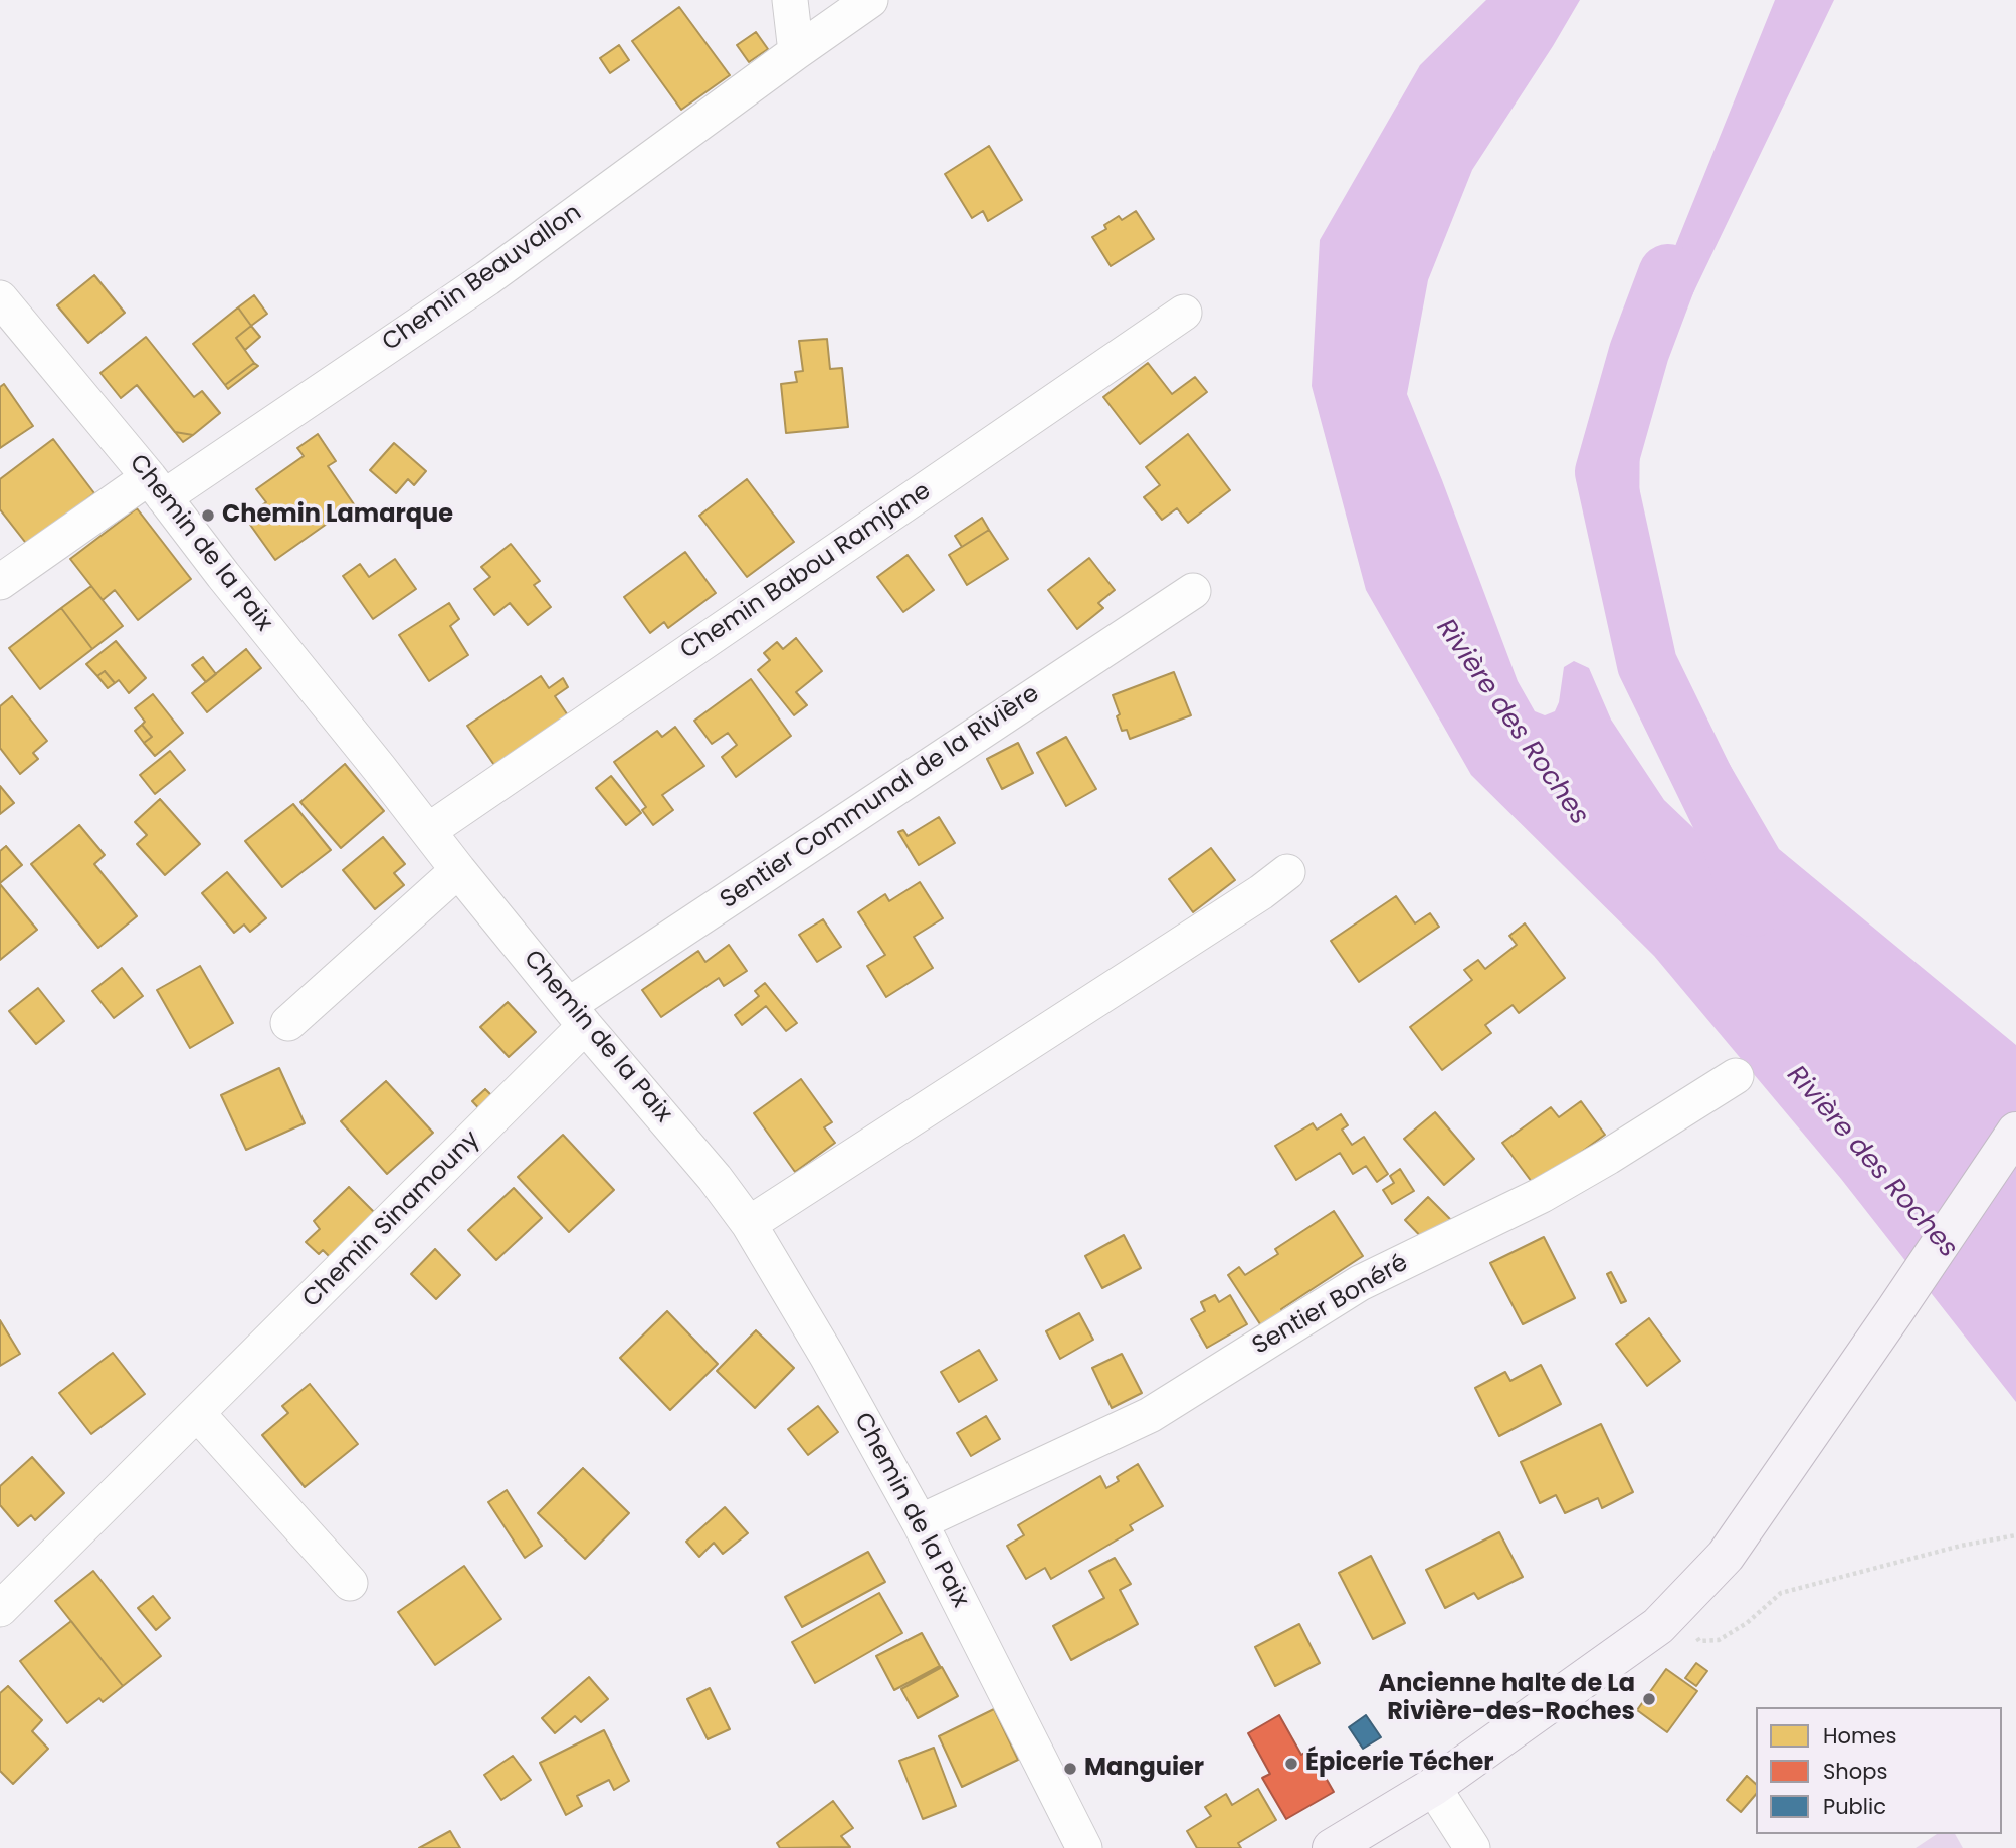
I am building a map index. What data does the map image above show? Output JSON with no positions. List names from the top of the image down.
{
  "streets": {
    "street": [
      "Chemin Beauvallon",
      "Chemin de la Paix",
      "Chemin Babou Ramjane",
      "Sentier Communal de la Rivière",
      "Chemin Sinamouny",
      "Sentier Bonéré"
    ]
  },
  "crossings": [
    ["Chemin Beauvallon", "Chemin de la Paix"],
    ["Chemin de la Paix", "Chemin Babou Ramjane"],
    ["Chemin de la Paix", "Sentier Communal de la Rivière"],
    ["Chemin de la Paix", "Chemin Sinamouny"],
    ["Chemin de la Paix", "Sentier Bonéré"],
    ["Sentier Communal de la Rivière", "Chemin Sinamouny"]
  ],
  "water": ["Rivière des Roches"],
  "places": [
    "Chemin Lamarque",
    "Ancienne halte de La Rivière-des-Roches",
    "Épicerie Técher",
    "Manguier"
  ],
  "legend": ["Homes", "Shops", "Public"]
}
